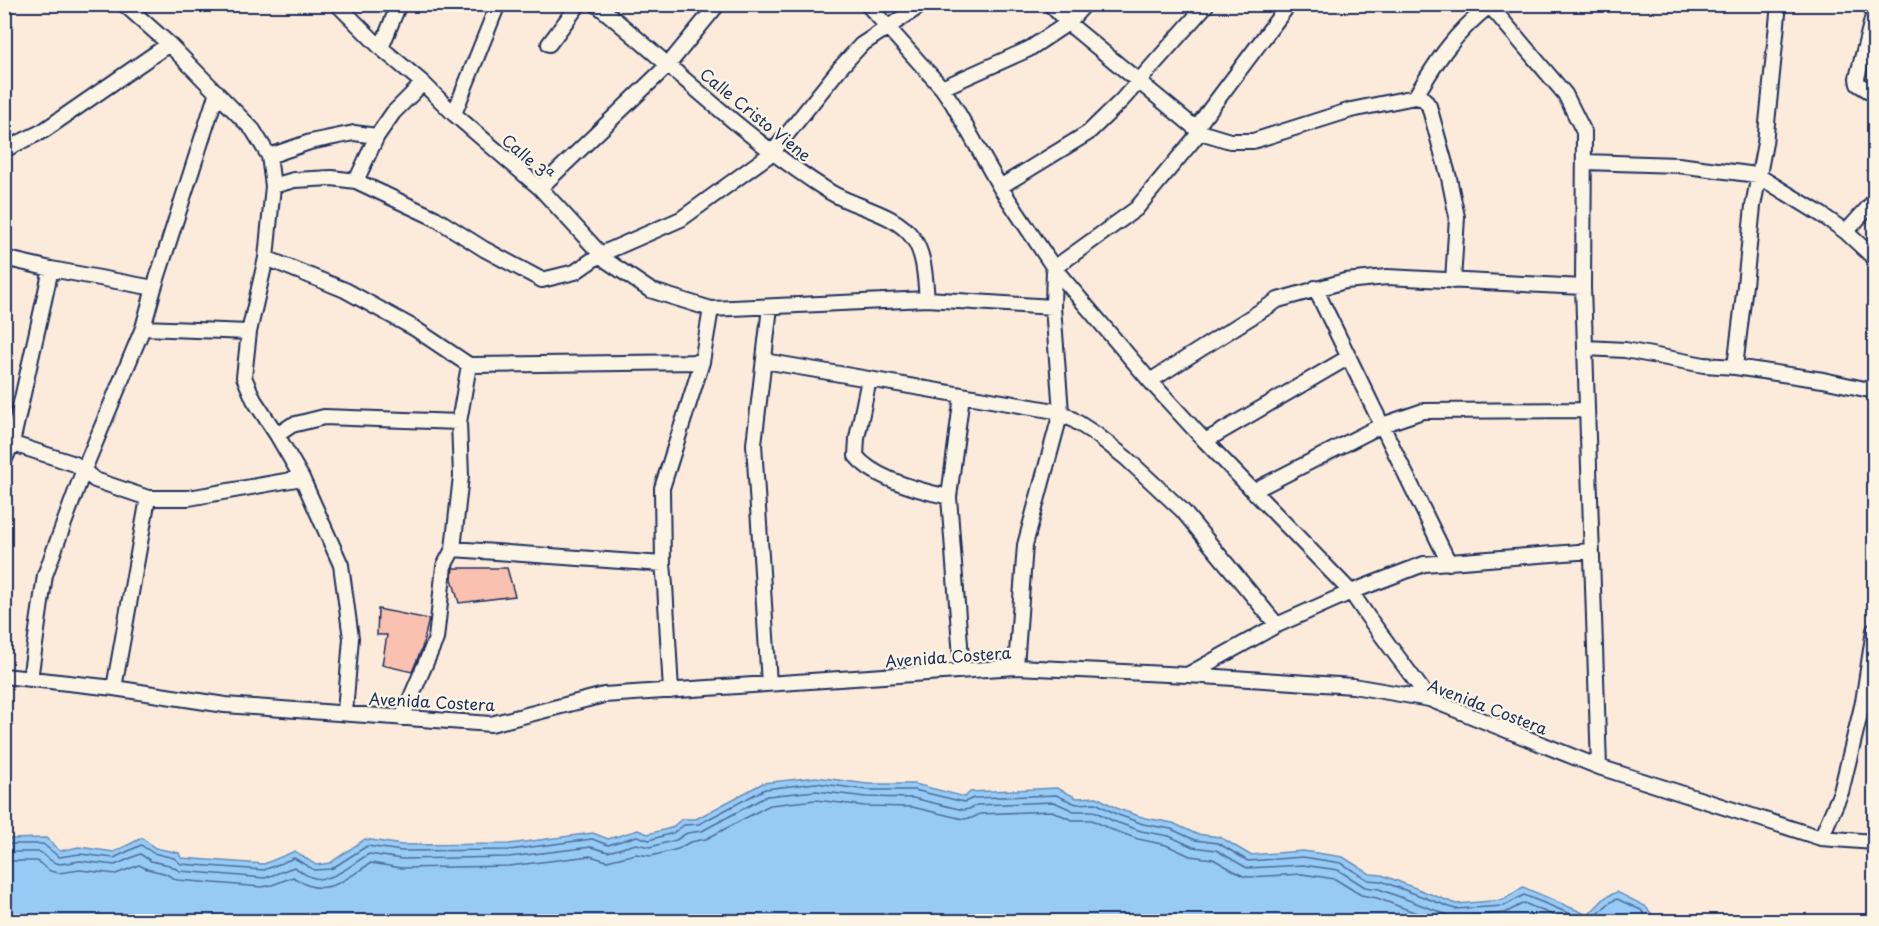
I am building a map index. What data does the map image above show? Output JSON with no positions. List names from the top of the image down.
{
  "streets": {
    "street": ["Calle Cristo Viene", "Calle 3ª", "Avenida Costera"]
  },
  "crossings": [
    ["Calle Cristo Viene", "Calle 3ª"]
  ]
}
